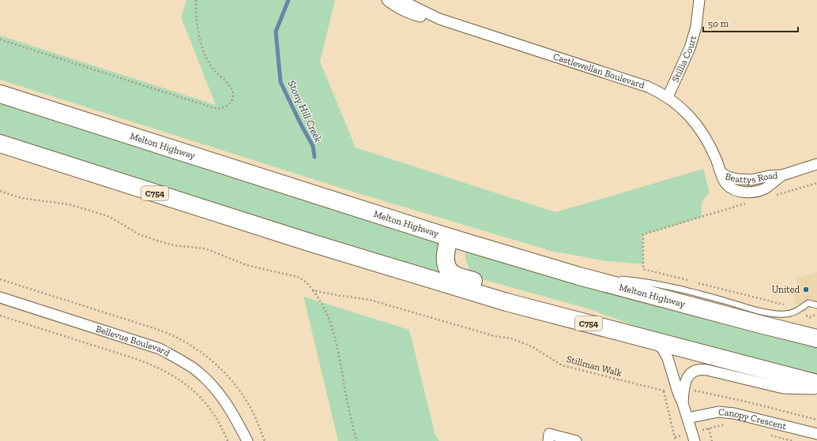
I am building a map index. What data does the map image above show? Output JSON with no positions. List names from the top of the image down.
{
  "streets": {
    "highway": ["Melton Highway", "C754"],
    "street": [
      "Stillia Court",
      "Castlewellan Boulevard",
      "Beattys Road",
      "Bellevue Boulevard",
      "Canopy Crescent"
    ],
    "path": ["Stillman Walk"]
  },
  "crossings": [
    ["Stillia Court", "Castlewellan Boulevard"],
    ["Castlewellan Boulevard", "Beattys Road"]
  ],
  "water": ["Stony Hill Creek"],
  "places": ["United"],
  "scale_bar": "50 m"
}
